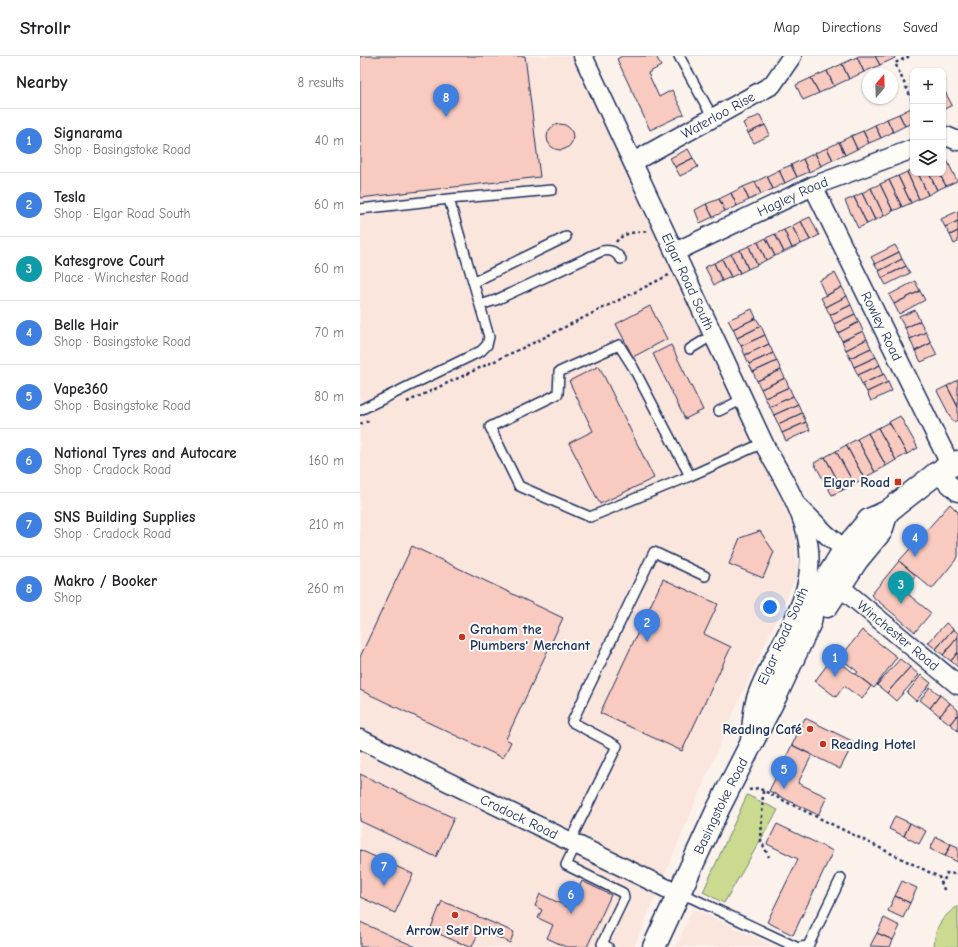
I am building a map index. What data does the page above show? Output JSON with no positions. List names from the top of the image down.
{
  "streets": {
    "main road": ["Basingstoke Road"],
    "street": [
      "Waterloo Rise",
      "Hagley Road",
      "Elgar Road South",
      "Rowley Road",
      "Winchester Road",
      "Cradock Road"
    ]
  },
  "crossings": [
    ["Waterloo Rise", "Elgar Road South"],
    ["Hagley Road", "Elgar Road South"],
    ["Hagley Road", "Rowley Road"],
    ["Elgar Road South", "Basingstoke Road"],
    ["Rowley Road", "Basingstoke Road"],
    ["Winchester Road", "Basingstoke Road"],
    ["Basingstoke Road", "Cradock Road"]
  ],
  "places": {
    "transit": ["Elgar Road"],
    "other": [
      "Graham the Plumbers' Merchant",
      "Reading Café",
      "Reading Hotel",
      "Arrow Self Drive"
    ]
  },
  "north": "top",
  "page": {
    "header": "Strollr",
    "nav": ["Map", "Directions", "Saved"],
    "heading": ["Nearby", "8 results"],
    "map_buttons": ["+", "−"],
    "pins": [
      "8",
      "4",
      "3",
      "2",
      "1",
      "5",
      "7",
      "6"
    ],
    "list": [
      {
        "mark": "1",
        "name": "Signarama",
        "note": "Shop · Basingstoke Road",
        "value": "40 m"
      },
      {
        "mark": "2",
        "name": "Tesla",
        "note": "Shop · Elgar Road South",
        "value": "60 m"
      },
      {
        "mark": "3",
        "name": "Katesgrove Court",
        "note": "Place · Winchester Road",
        "value": "60 m"
      },
      {
        "mark": "4",
        "name": "Belle Hair",
        "note": "Shop · Basingstoke Road",
        "value": "70 m"
      },
      {
        "mark": "5",
        "name": "Vape360",
        "note": "Shop · Basingstoke Road",
        "value": "80 m"
      },
      {
        "mark": "6",
        "name": "National Tyres and Autocare",
        "note": "Shop · Cradock Road",
        "value": "160 m"
      },
      {
        "mark": "7",
        "name": "SNS Building Supplies",
        "note": "Shop · Cradock Road",
        "value": "210 m"
      },
      {
        "mark": "8",
        "name": "Makro / Booker",
        "note": "Shop",
        "value": "260 m"
      }
    ]
  }
}
